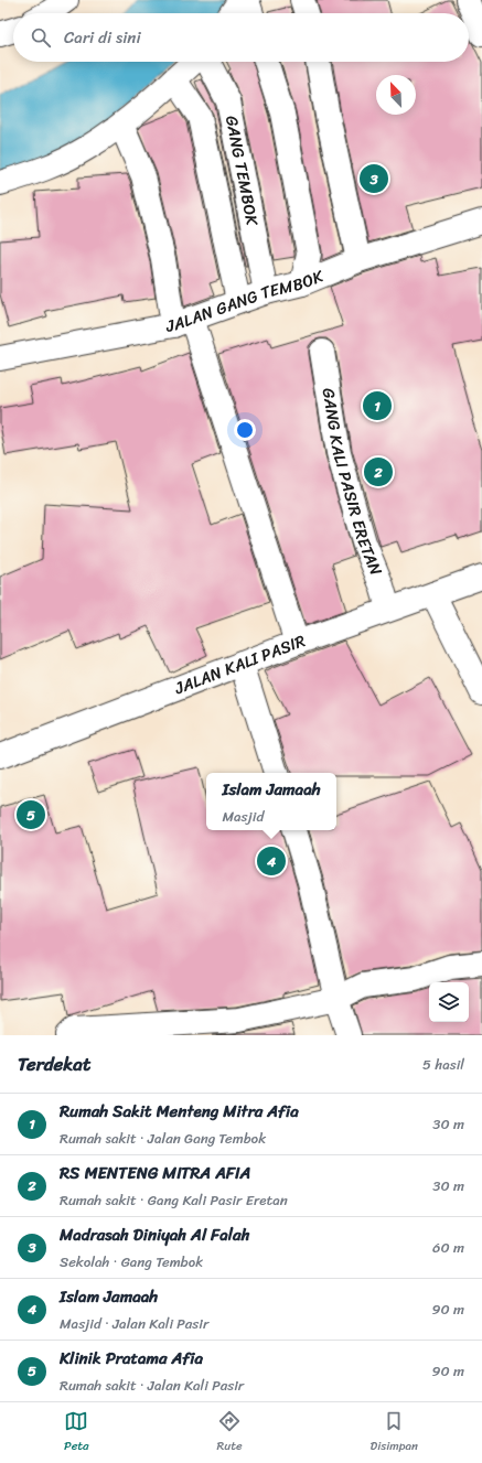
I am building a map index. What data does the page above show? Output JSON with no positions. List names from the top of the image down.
{
  "streets": {
    "street": [
      "GANG TEMBOK",
      "JALAN GANG TEMBOK",
      "GANG KALI PASIR ERETAN",
      "JALAN KALI PASIR"
    ]
  },
  "crossings": [
    ["GANG TEMBOK", "JALAN GANG TEMBOK"],
    ["GANG KALI PASIR ERETAN", "JALAN KALI PASIR"]
  ],
  "north": "top left",
  "page": {
    "search": "Cari di sini",
    "pins": [
      "3",
      "1",
      "2",
      "5",
      "4"
    ],
    "popup": ["Islam Jamaah", "Masjid"],
    "heading": ["Terdekat", "5 hasil"],
    "list": [
      {
        "mark": "1",
        "name": "Rumah Sakit Menteng Mitra Afia",
        "note": "Rumah sakit · Jalan Gang Tembok",
        "value": "30 m"
      },
      {
        "mark": "2",
        "name": "RS MENTENG MITRA AFIA",
        "note": "Rumah sakit · Gang Kali Pasir Eretan",
        "value": "30 m"
      },
      {
        "mark": "3",
        "name": "Madrasah Diniyah Al Falah",
        "note": "Sekolah · Gang Tembok",
        "value": "60 m"
      },
      {
        "mark": "4",
        "name": "Islam Jamaah",
        "note": "Masjid · Jalan Kali Pasir",
        "value": "90 m"
      },
      {
        "mark": "5",
        "name": "Klinik Pratama Afia",
        "note": "Rumah sakit · Jalan Kali Pasir",
        "value": "90 m"
      }
    ],
    "nav": ["Peta", "Rute", "Disimpan"]
  }
}
